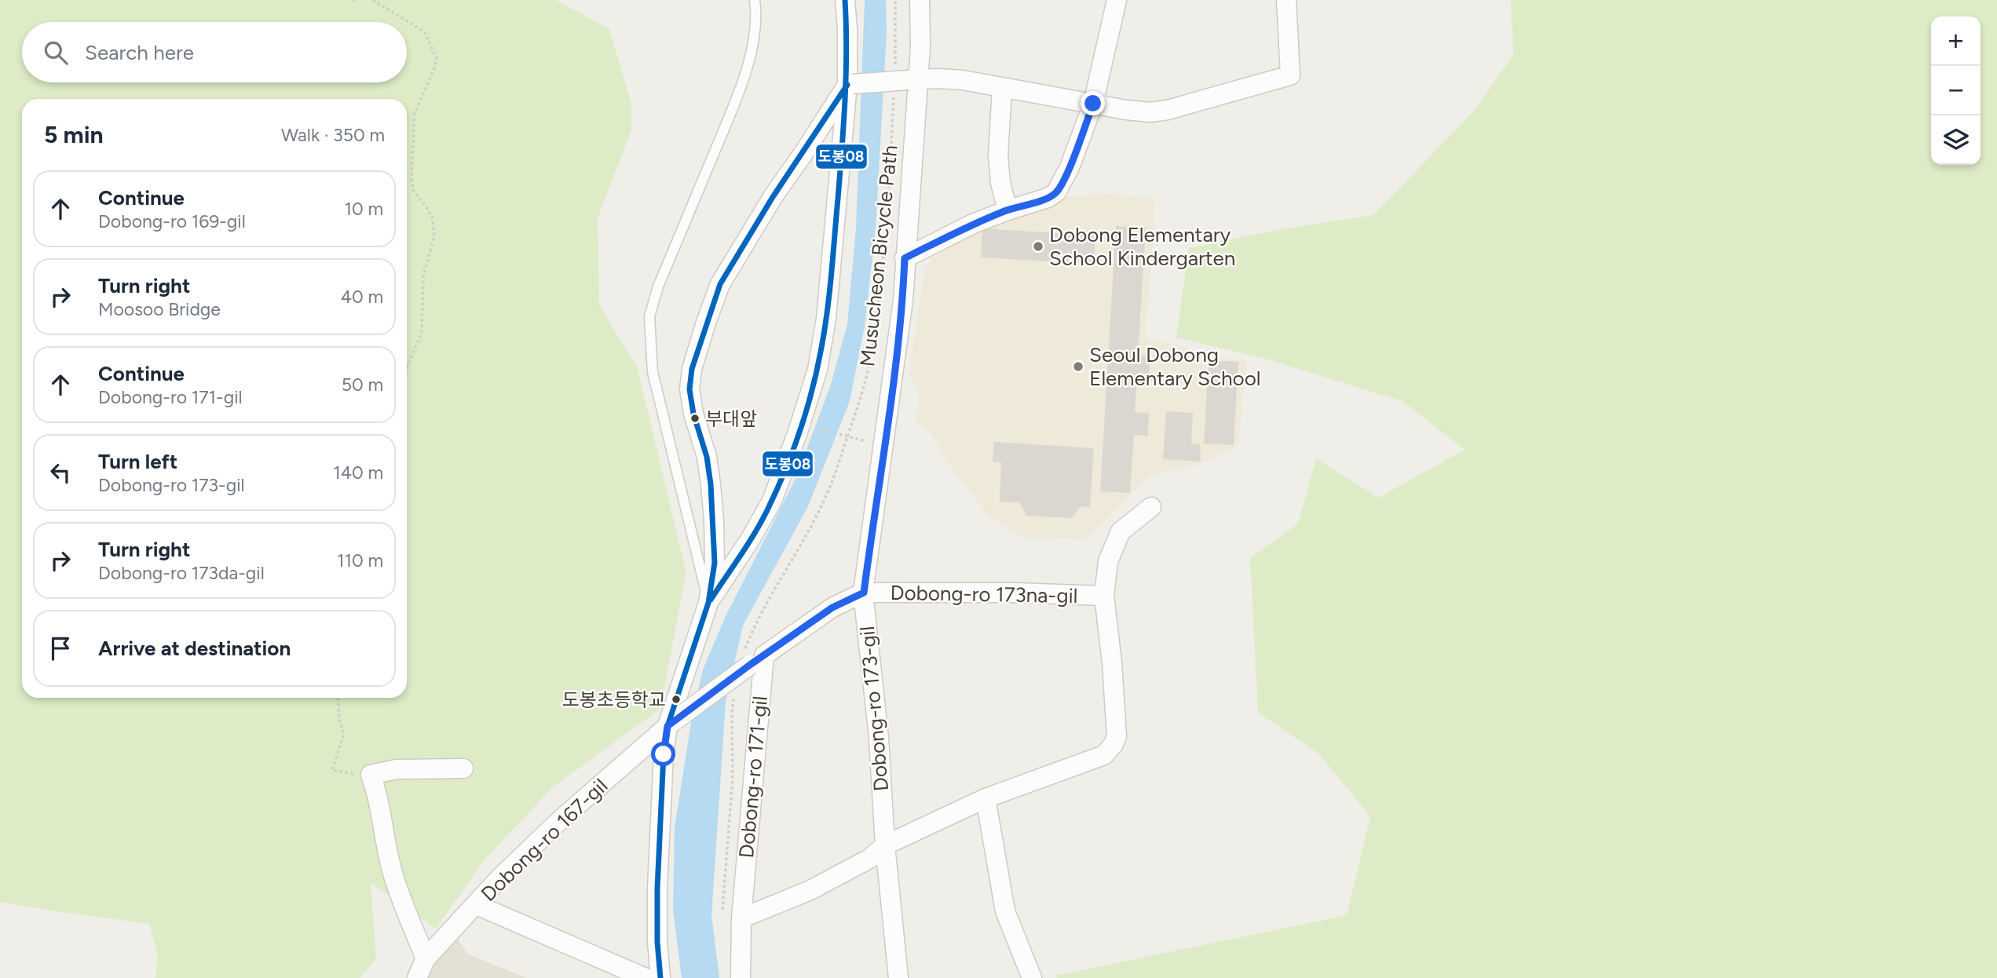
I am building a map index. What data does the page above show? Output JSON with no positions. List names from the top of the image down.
{
  "streets": {
    "street": [
      "Dobong-ro 173na-gil",
      "Dobong-ro 173-gil",
      "Dobong-ro 171-gil",
      "Dobong-ro 167-gil"
    ],
    "path": ["Musucheon Bicycle Path"]
  },
  "crossings": [
    ["Musucheon Bicycle Path", "Dobong-ro 173-gil"],
    ["Musucheon Bicycle Path", "Dobong-ro 171-gil"],
    ["Musucheon Bicycle Path", "Dobong-ro 167-gil"],
    ["Dobong-ro 173na-gil", "Dobong-ro 173-gil"],
    ["Dobong-ro 171-gil", "Dobong-ro 167-gil"]
  ],
  "places": [
    "Dobong Elementary School Kindergarten",
    "Seoul Dobong Elementary School",
    "부대앞",
    "도봉초등학교"
  ],
  "lines": ["transit line 도봉08"],
  "page": {
    "map_buttons": ["+", "−"],
    "search": "Search here",
    "heading": ["5 min", "Walk · 350 m"],
    "list": [
      ["Continue", "Dobong-ro 169-gil", "10 m"],
      ["Turn right", "Moosoo Bridge", "40 m"],
      ["Continue", "Dobong-ro 171-gil", "50 m"],
      ["Turn left", "Dobong-ro 173-gil", "140 m"],
      ["Turn right", "Dobong-ro 173da-gil", "110 m"],
      "Arrive at destination"
    ]
  }
}
